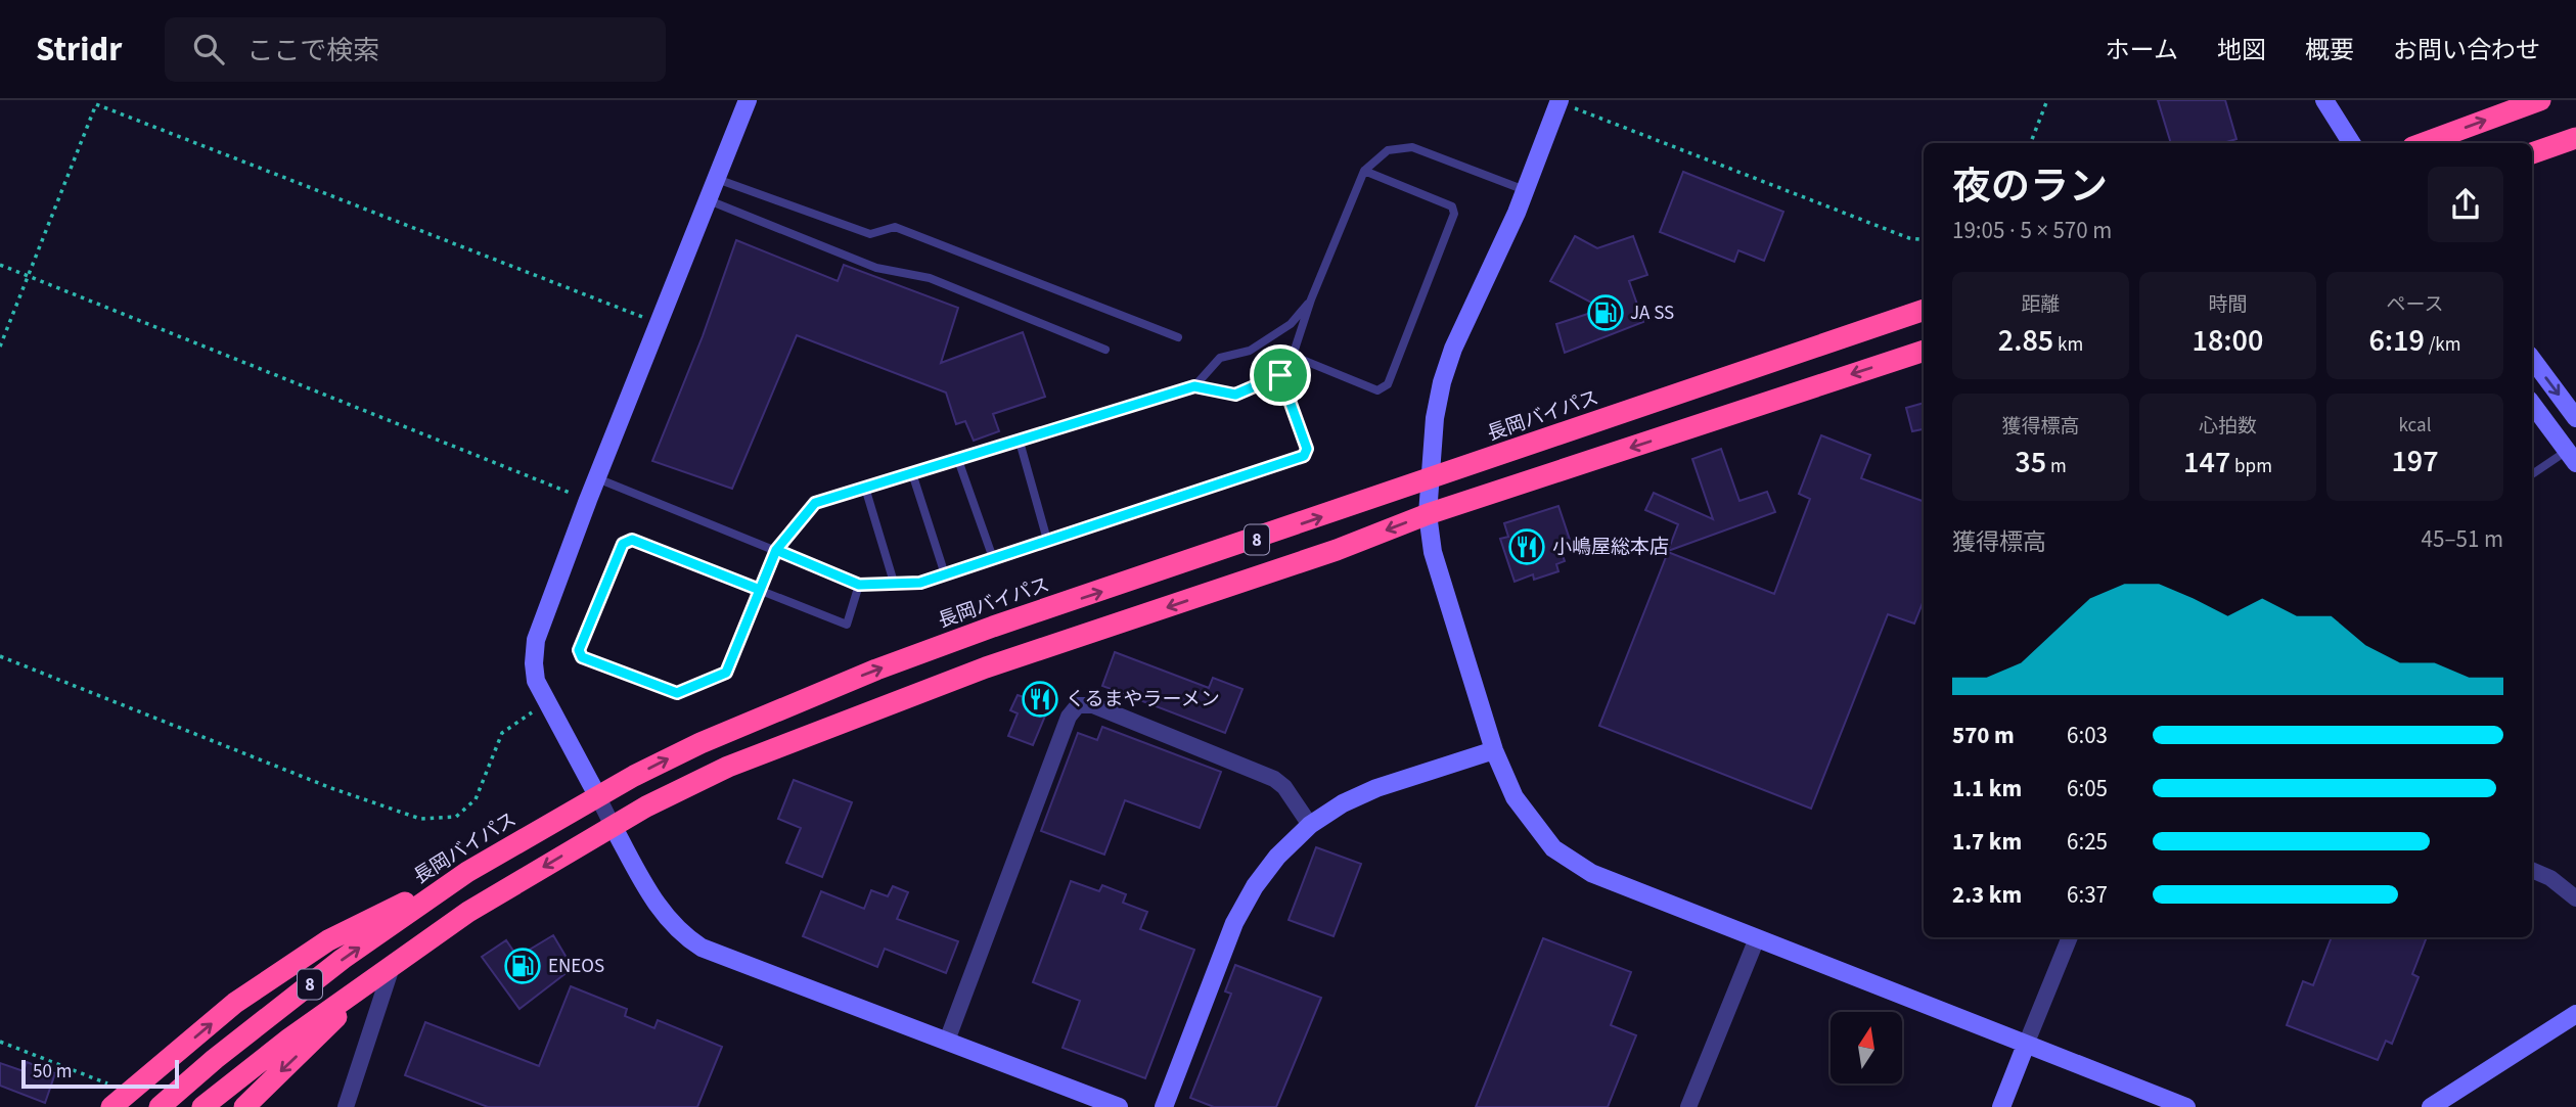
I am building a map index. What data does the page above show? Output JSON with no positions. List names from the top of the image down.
{
  "streets": {
    "highway": ["長岡バイパス", "8"]
  },
  "places": {
    "fuel station": ["JA SS", "ENEOS"],
    "restaurant": ["小嶋屋総本店", "くるまやラーメン"]
  },
  "scale_bar": "50 m",
  "north": "top",
  "page": {
    "header": "Stridr",
    "search": "ここで検索",
    "nav": [
      "ホーム",
      "地図",
      "概要",
      "お問い合わせ"
    ],
    "heading": ["夜のラン", "19:05 · 5 × 570 m"],
    "stats": [
      ["距離", "2.85 km"],
      ["時間", "18:00"],
      ["ペース", "6:19 /km"],
      ["獲得標高", "35 m"],
      ["心拍数", "147 bpm"],
      ["kcal", "197"]
    ],
    "chart": ["獲得標高", "45–51 m"],
    "list": [
      {
        "name": "570 m",
        "note": "6:03"
      },
      {
        "name": "1.1 km",
        "note": "6:05"
      },
      {
        "name": "1.7 km",
        "note": "6:25"
      },
      {
        "name": "2.3 km",
        "note": "6:37"
      }
    ],
    "scale": "50 m"
  }
}
